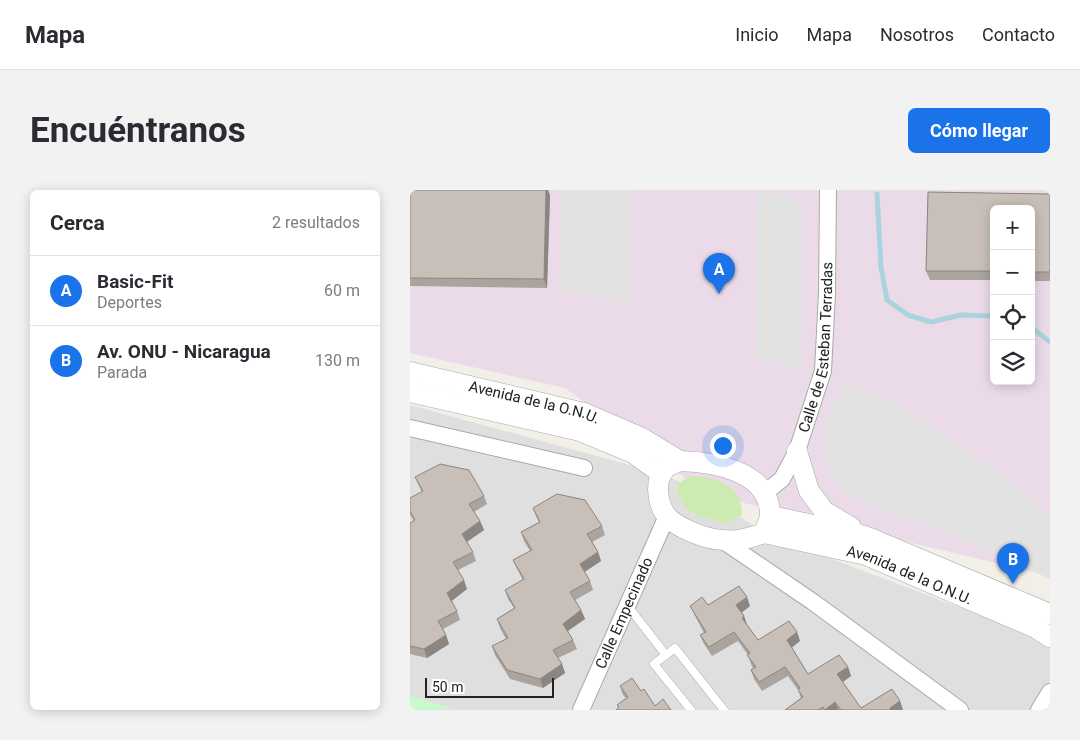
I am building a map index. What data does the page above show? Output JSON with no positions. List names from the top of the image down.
{
  "streets": {
    "street": ["Calle de Esteban Terradas", "Avenida de la O.N.U.", "Calle Empecinado"]
  },
  "crossings": [
    ["Calle de Esteban Terradas", "Avenida de la O.N.U."],
    ["Calle de Esteban Terradas", "Calle Empecinado"],
    ["Avenida de la O.N.U.", "Calle Empecinado"]
  ],
  "scale_bar": "50 m",
  "page": {
    "header": "Mapa",
    "nav": [
      "Inicio",
      "Mapa",
      "Nosotros",
      "Contacto"
    ],
    "buttons": "Cómo llegar",
    "title": "Encuéntranos",
    "heading": ["Cerca", "2 resultados"],
    "map_buttons": ["+", "−"],
    "pins": ["A", "B"],
    "list": [
      {
        "mark": "A",
        "name": "Basic-Fit",
        "note": "Deportes",
        "value": "60 m"
      },
      {
        "mark": "B",
        "name": "Av. ONU - Nicaragua",
        "note": "Parada",
        "value": "130 m"
      }
    ],
    "scale": "50 m"
  }
}
